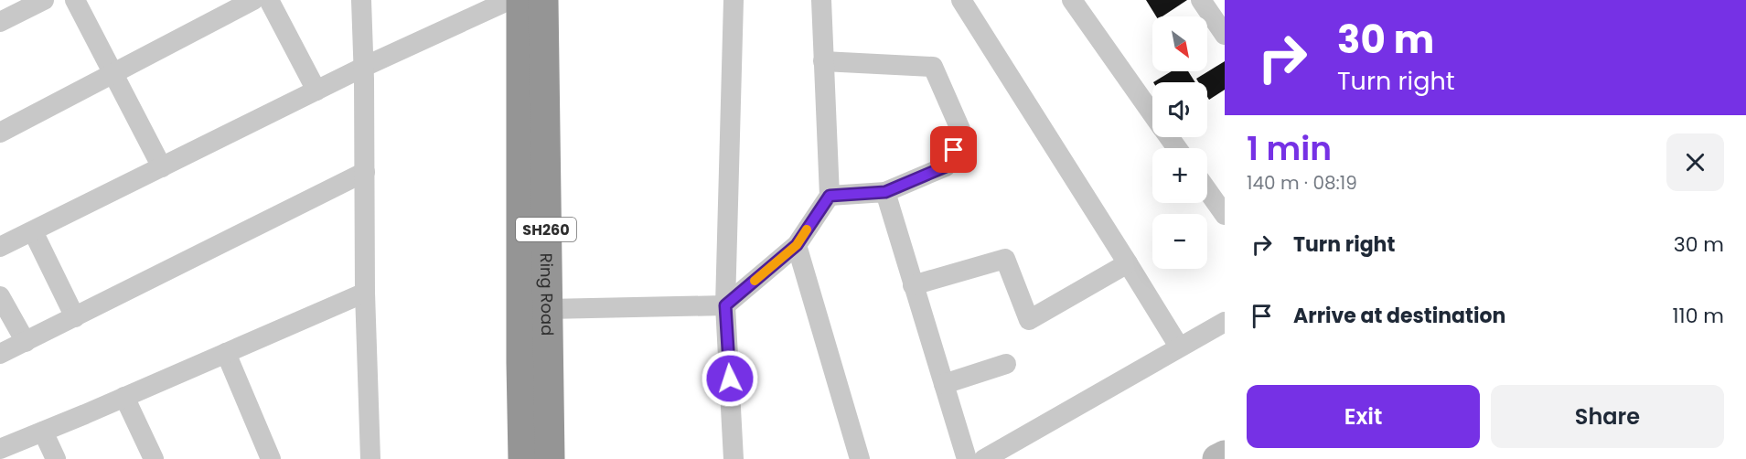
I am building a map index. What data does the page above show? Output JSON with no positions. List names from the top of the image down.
{
  "streets": {
    "highway": ["SH260", "Ring Road"]
  },
  "north": "bottom right",
  "page": {
    "turn": ["30 m", "Turn right"],
    "map_buttons": ["+", "−"],
    "heading": ["1 min", "140 m · 08:19"],
    "list": [
      {
        "name": "Turn right",
        "value": "30 m"
      },
      {
        "name": "Arrive at destination",
        "value": "110 m"
      }
    ],
    "buttons": ["Exit", "Share"]
  }
}
